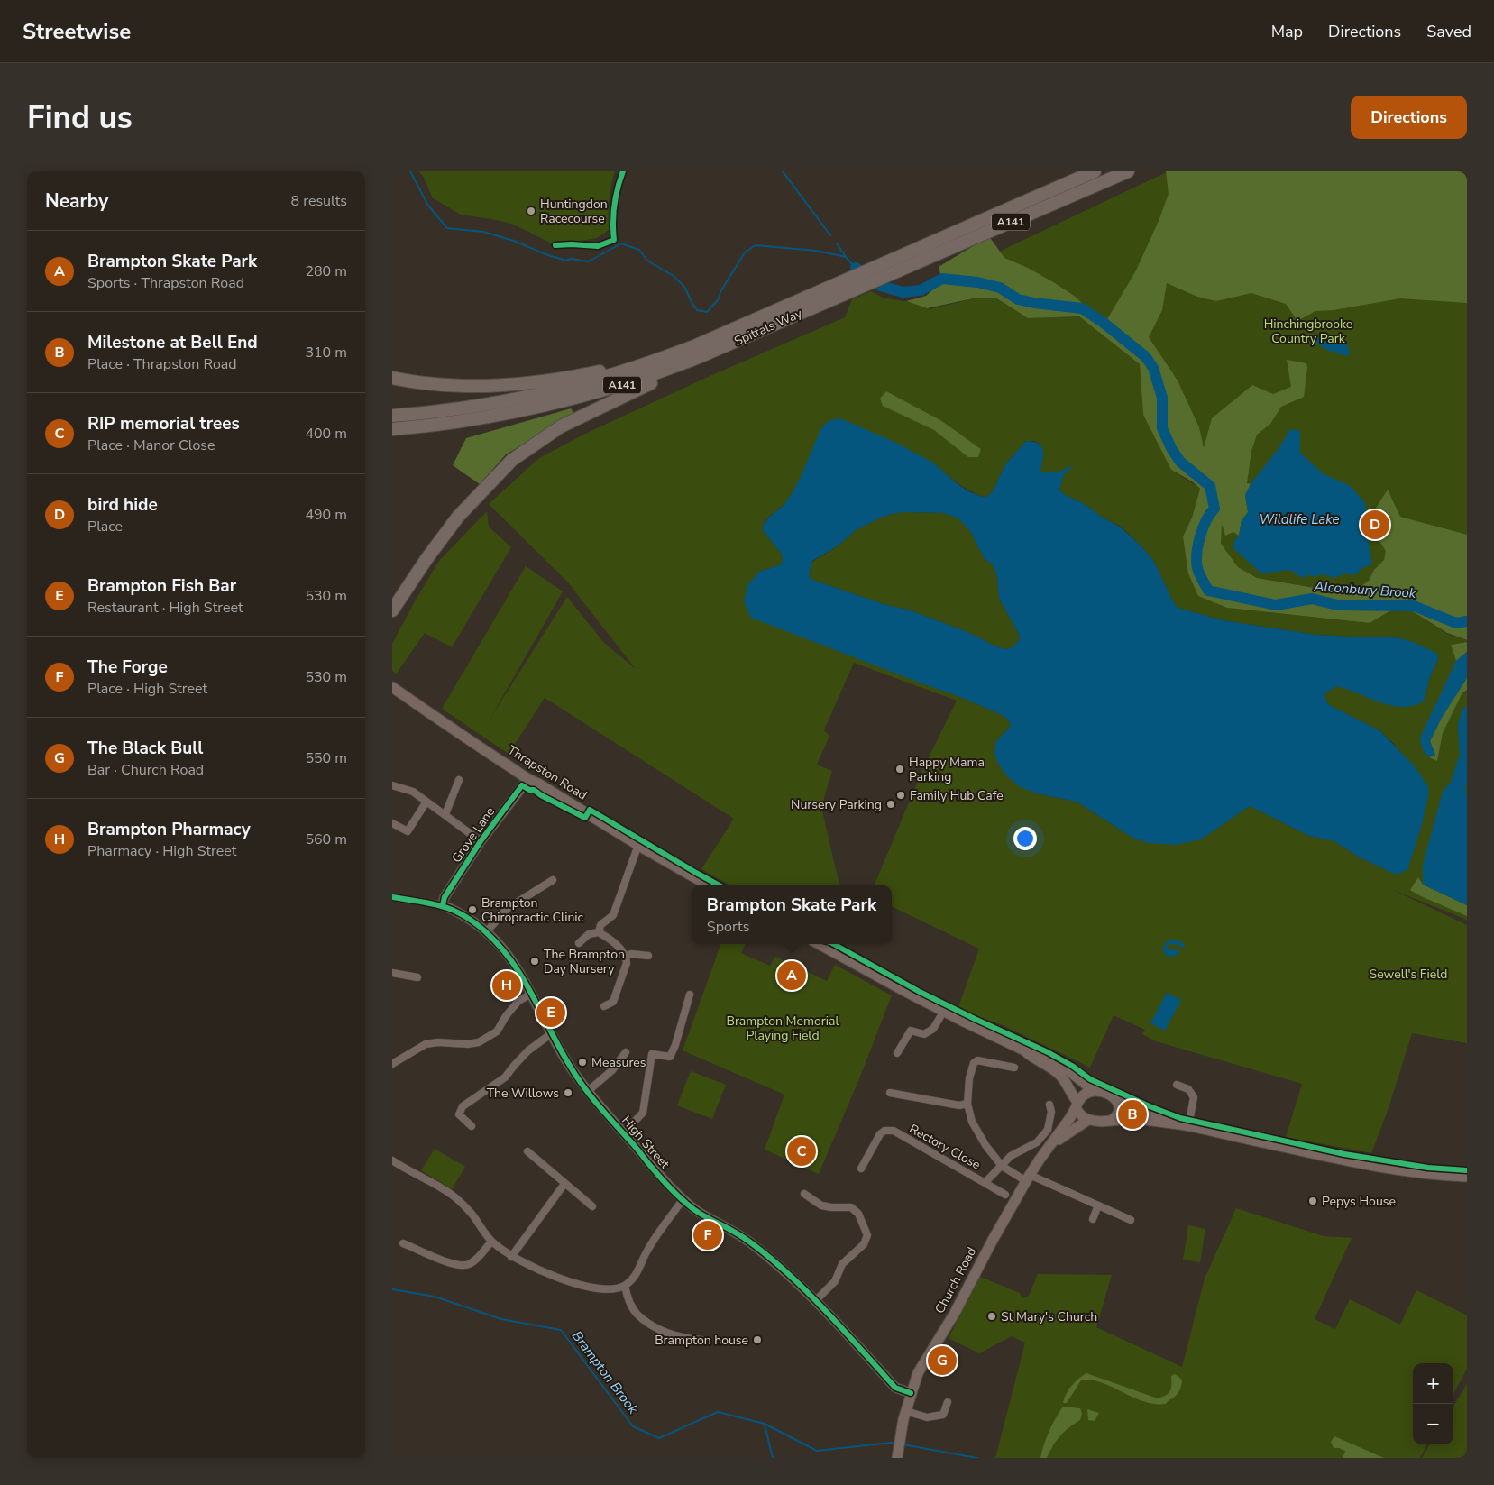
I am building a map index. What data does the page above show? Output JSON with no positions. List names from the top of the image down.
{
  "streets": {
    "highway": ["A141", "Spittals Way"],
    "main road": ["Thrapston Road", "Church Road"],
    "street": ["Grove Lane", "High Street", "Rectory Close"]
  },
  "crossings": [
    ["Thrapston Road", "Grove Lane"],
    ["Grove Lane", "High Street"],
    ["High Street", "Church Road"]
  ],
  "water": ["Wildlife Lake", "Alconbury Brook", "Brampton Brook"],
  "parks": ["Hinchingbrooke Country Park", "Sewell's Field", "Brampton Memorial Playing Field"],
  "places": [
    "Huntingdon Racecourse",
    "Happy Mama Parking",
    "Family Hub Cafe",
    "Nursery Parking",
    "Brampton Chiropractic Clinic",
    "The Brampton Day Nursery",
    "Measures",
    "The Willows",
    "Pepys House",
    "St Mary's Church",
    "Brampton house"
  ],
  "page": {
    "header": "Streetwise",
    "nav": ["Map", "Directions", "Saved"],
    "buttons": "Directions",
    "title": "Find us",
    "heading": ["Nearby", "8 results"],
    "list": [
      {
        "mark": "A",
        "name": "Brampton Skate Park",
        "note": "Sports · Thrapston Road",
        "value": "280 m"
      },
      {
        "mark": "B",
        "name": "Milestone at Bell End",
        "note": "Place · Thrapston Road",
        "value": "310 m"
      },
      {
        "mark": "C",
        "name": "RIP memorial trees",
        "note": "Place · Manor Close",
        "value": "400 m"
      },
      {
        "mark": "D",
        "name": "bird hide",
        "note": "Place",
        "value": "490 m"
      },
      {
        "mark": "E",
        "name": "Brampton Fish Bar",
        "note": "Restaurant · High Street",
        "value": "530 m"
      },
      {
        "mark": "F",
        "name": "The Forge",
        "note": "Place · High Street",
        "value": "530 m"
      },
      {
        "mark": "G",
        "name": "The Black Bull",
        "note": "Bar · Church Road",
        "value": "550 m"
      },
      {
        "mark": "H",
        "name": "Brampton Pharmacy",
        "note": "Pharmacy · High Street",
        "value": "560 m"
      }
    ],
    "pins": [
      "D",
      "A",
      "H",
      "E",
      "B",
      "C",
      "F",
      "G"
    ],
    "popup": ["Brampton Skate Park", "Sports"],
    "map_buttons": ["+", "−"]
  }
}
